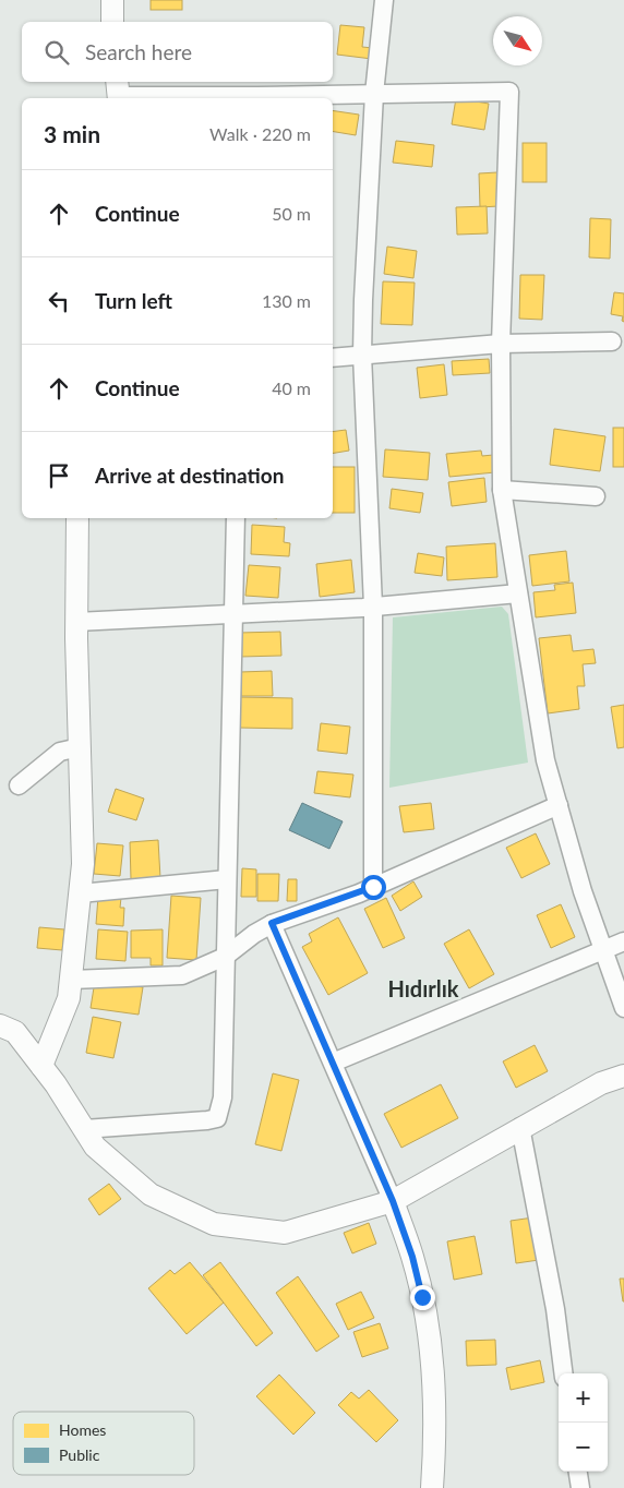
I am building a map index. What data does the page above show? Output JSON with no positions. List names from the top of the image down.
{
  "districts": ["Hıdırlık"],
  "legend": ["Homes", "Public"],
  "north": "bottom right",
  "page": {
    "search": "Search here",
    "heading": ["3 min", "Walk · 220 m"],
    "list": [
      ["Continue", "50 m"],
      ["Turn left", "130 m"],
      ["Continue", "40 m"],
      "Arrive at destination"
    ],
    "map_buttons": ["+", "−"]
  }
}
